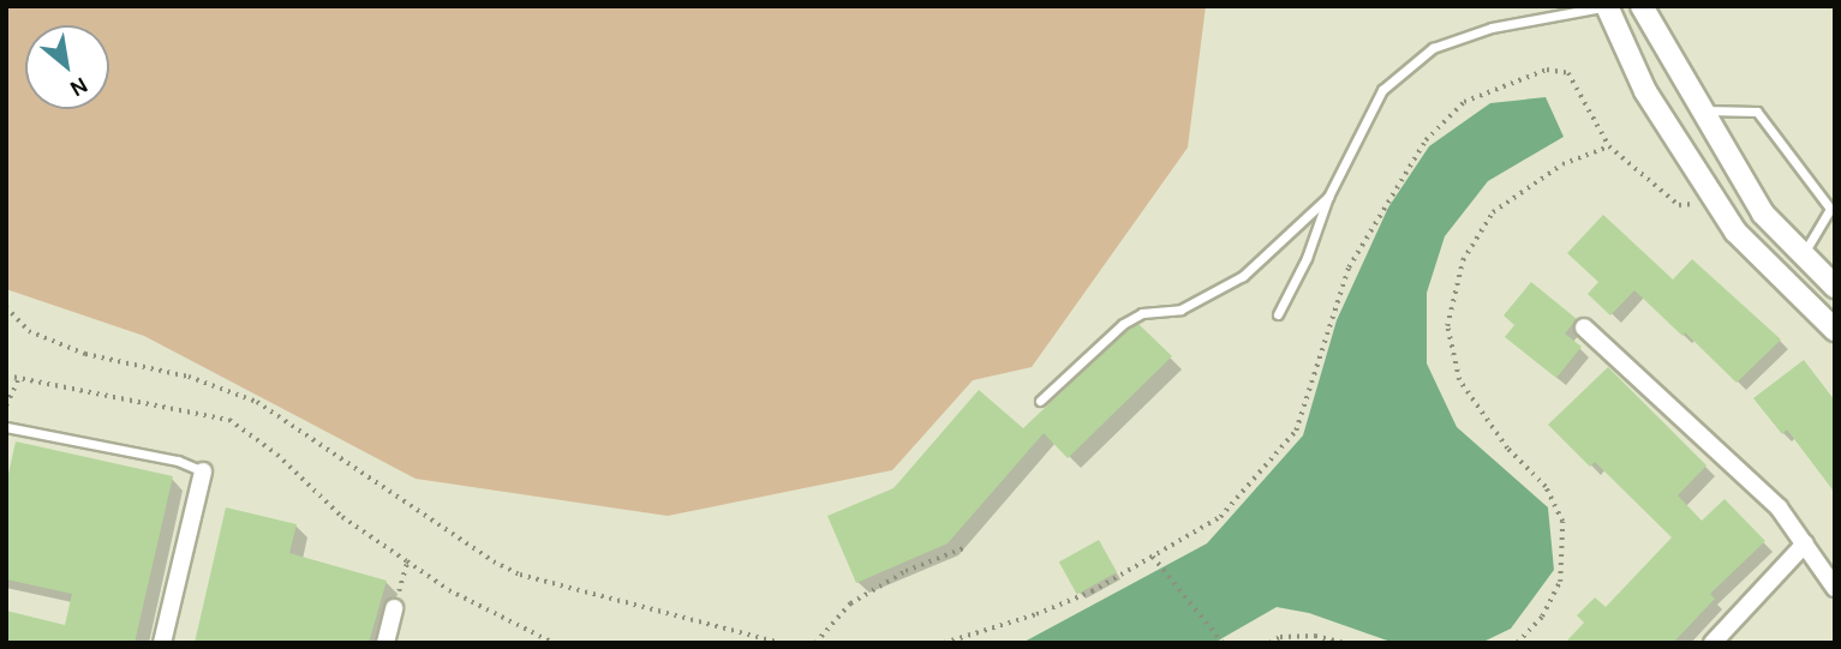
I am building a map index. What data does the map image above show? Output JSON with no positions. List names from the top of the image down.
{
  "north": "bottom right"
}
